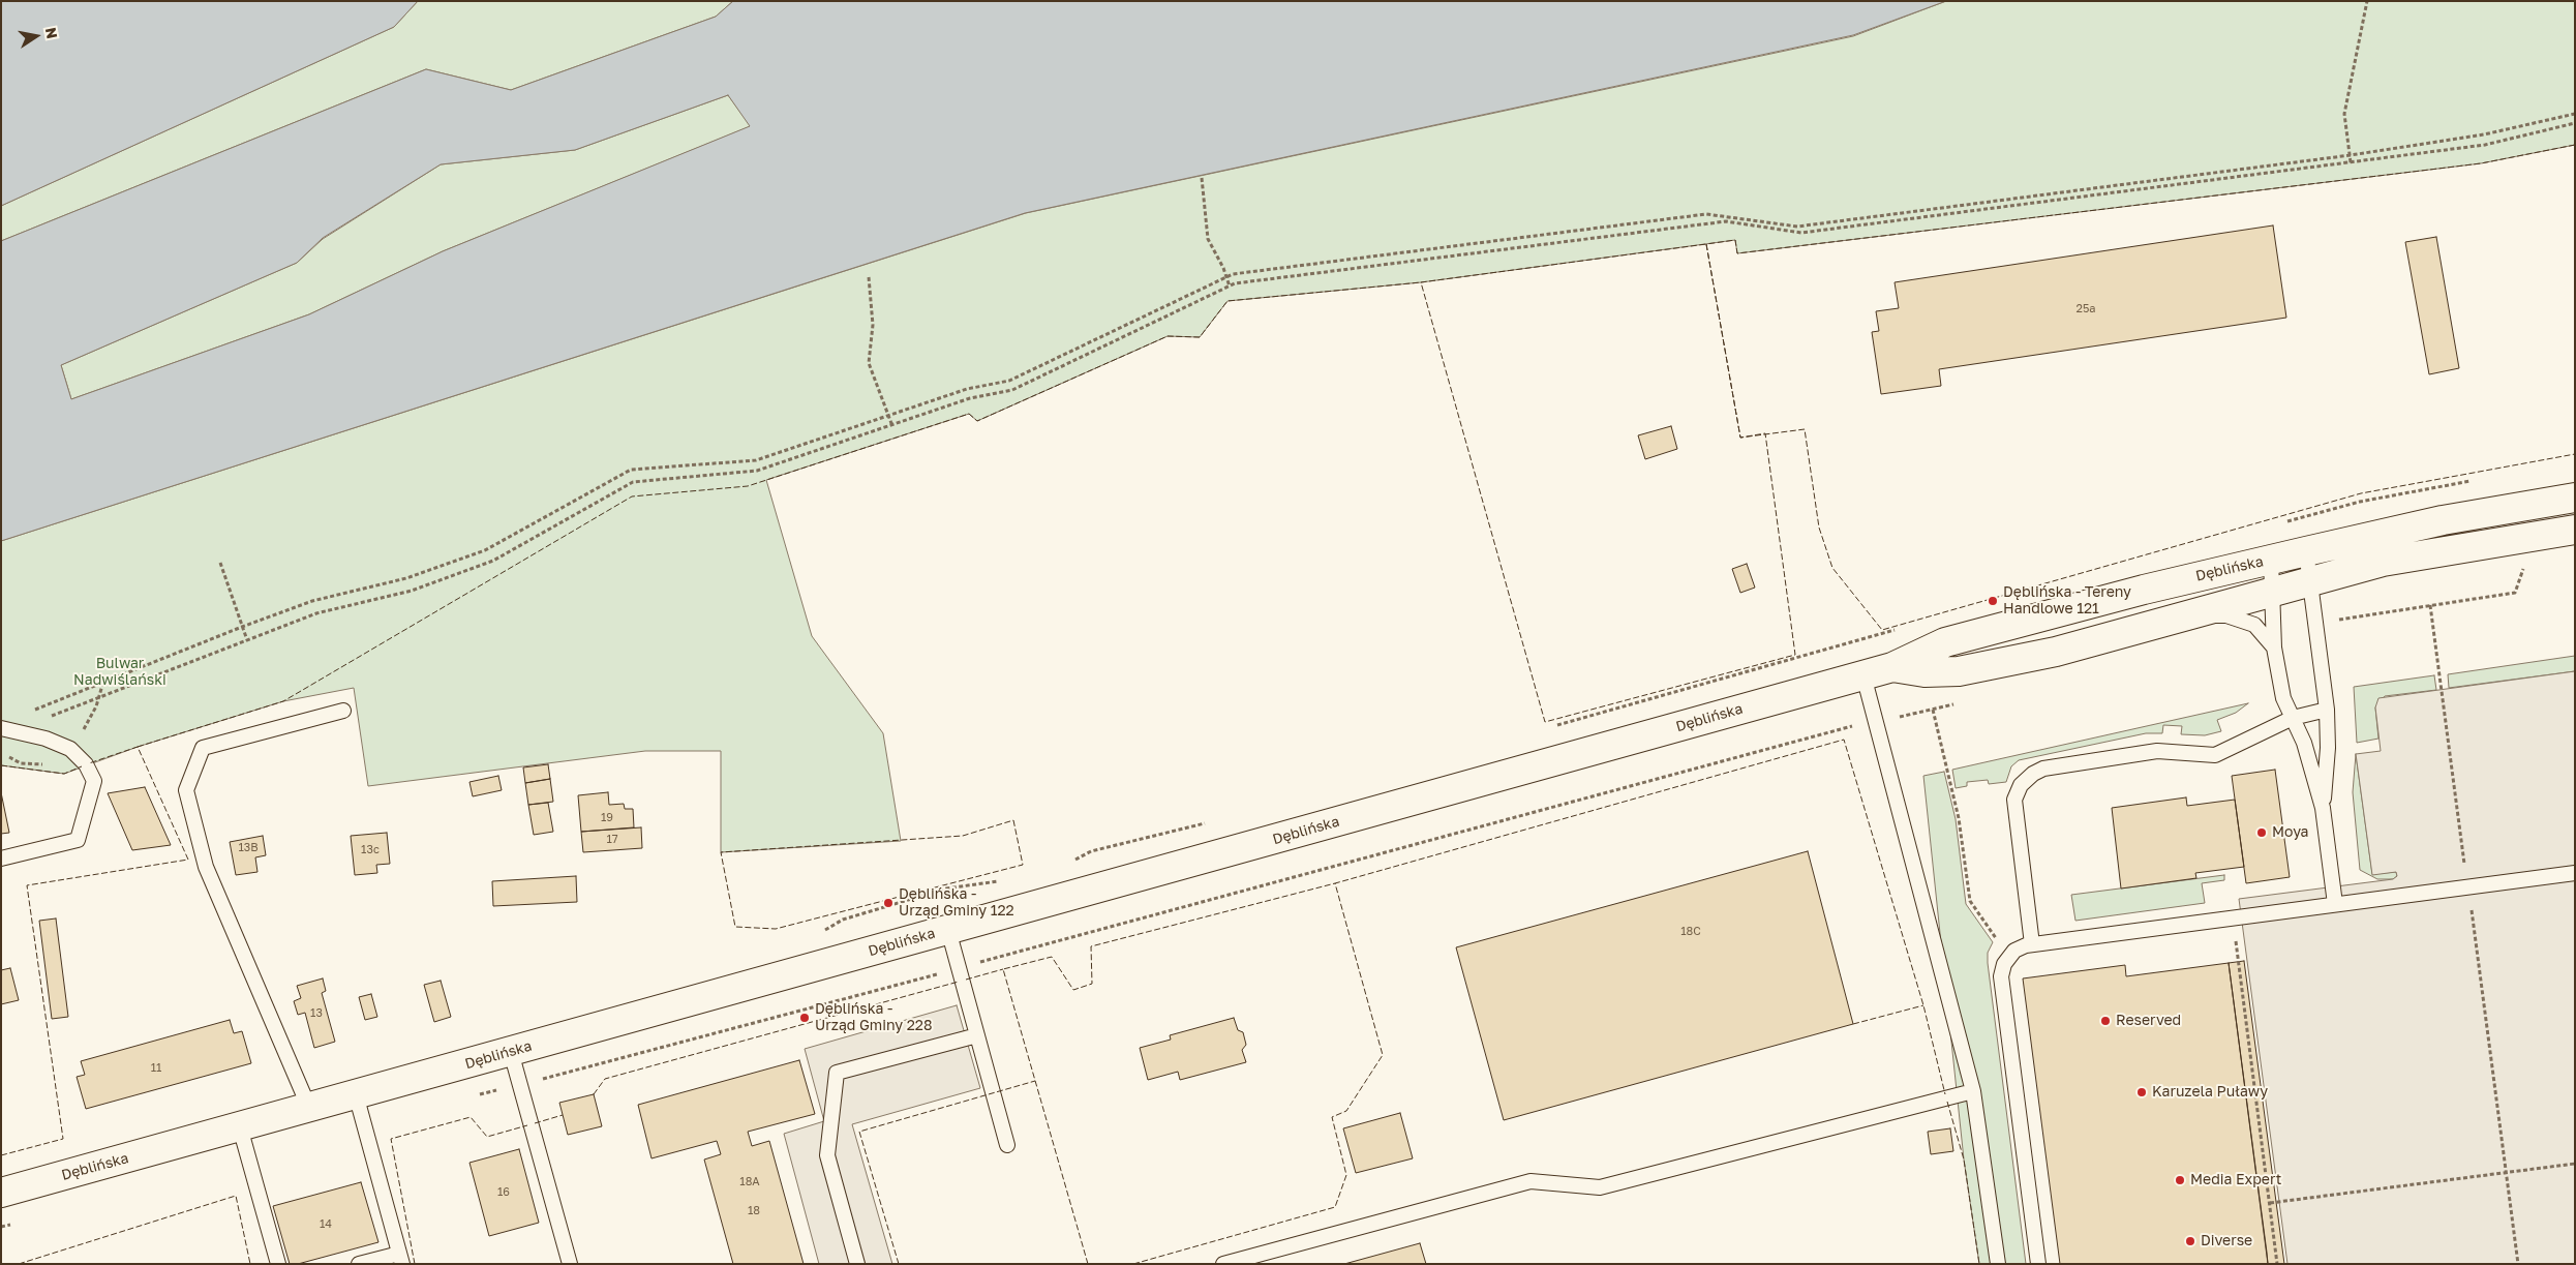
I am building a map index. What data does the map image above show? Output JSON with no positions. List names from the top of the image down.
{
  "streets": {
    "main road": ["Dęblińska"]
  },
  "parks": ["Bulwar Nadwiślański"],
  "places": [
    "Dęblińska - Tereny Handlowe 121",
    "Moya",
    "Dęblińska - Urząd Gminy 122",
    "Dęblińska - Urząd Gminy 228",
    "Reserved",
    "Karuzela Puławy",
    "Media Expert",
    "Diverse"
  ],
  "house_numbers": [
    "25a",
    "19",
    "17",
    "13B",
    "13c",
    "18C",
    "13",
    "11",
    "18A",
    "16",
    "18",
    "14"
  ],
  "north": "right"
}
